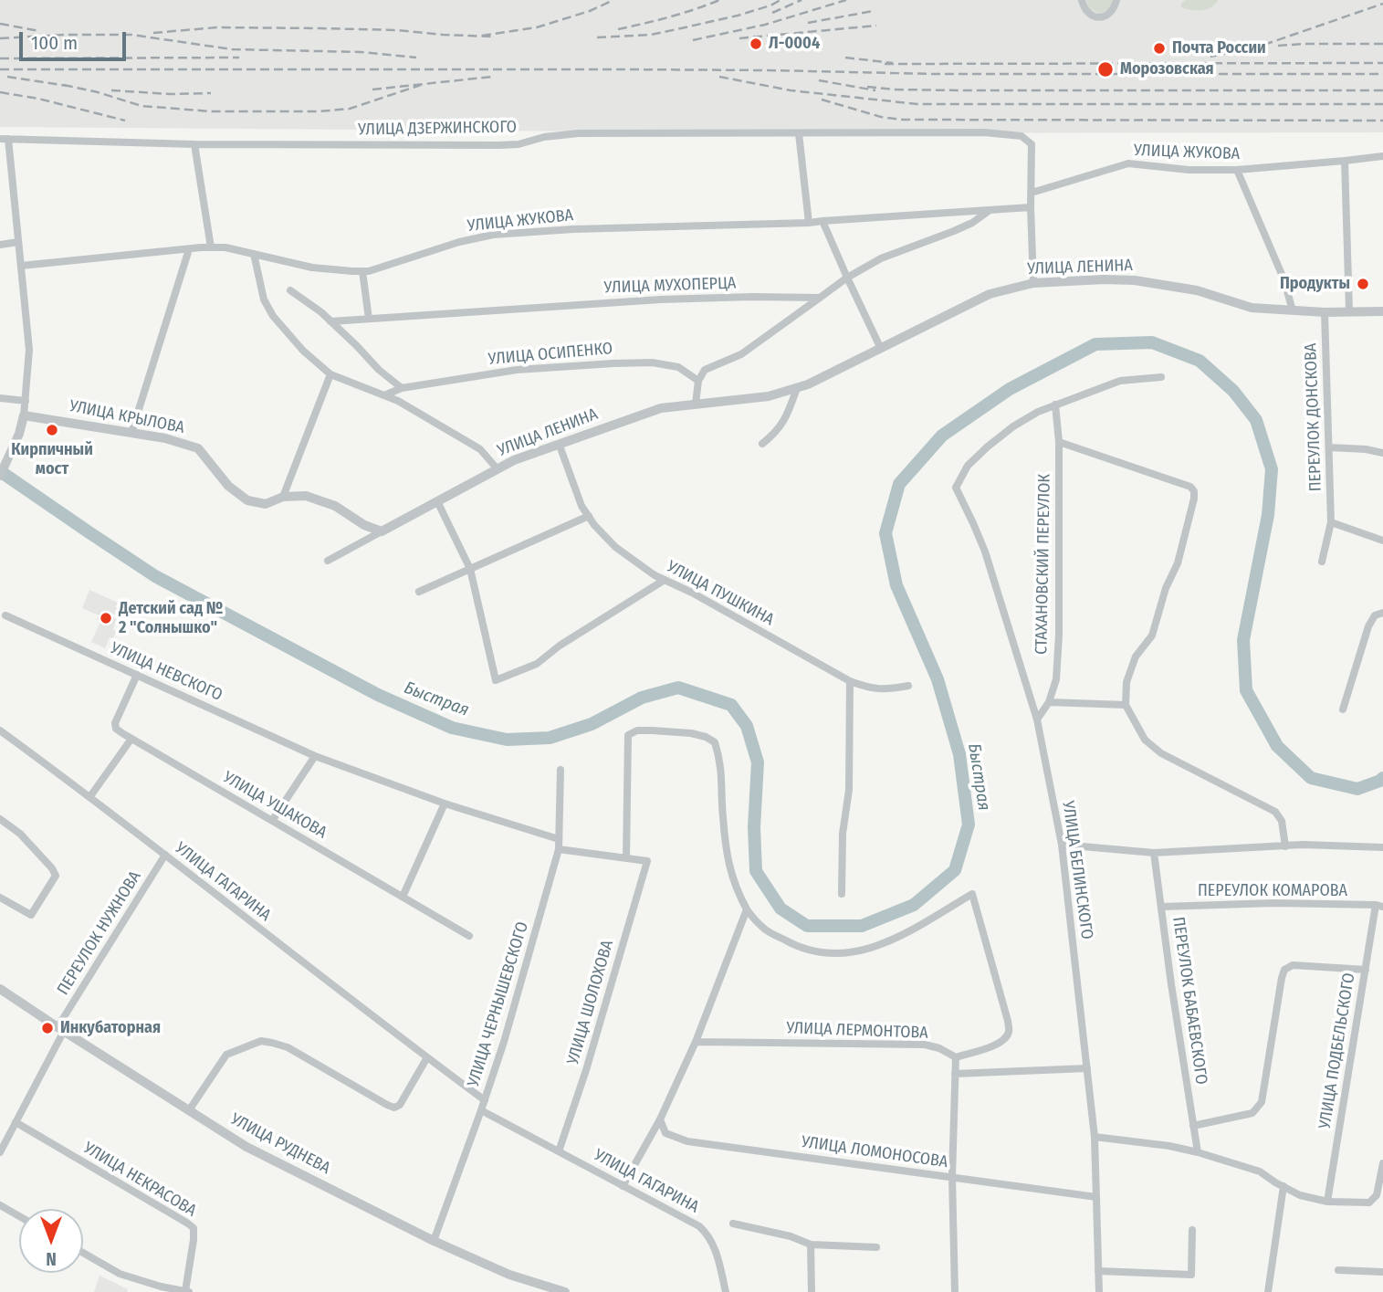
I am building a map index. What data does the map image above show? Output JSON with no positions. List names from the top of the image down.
{
  "streets": {
    "street": [
      "УЛИЦА ДЗЕРЖИНСКОГО",
      "УЛИЦА ЖУКОВА",
      "УЛИЦА ЛЕНИНА",
      "УЛИЦА МУХОПЕРЦА",
      "УЛИЦА ОСИПЕНКО",
      "УЛИЦА КРЫЛОВА",
      "ПЕРЕУЛОК ДОНСКОВА",
      "СТАХАНОВСКИЙ ПЕРЕУЛОК",
      "УЛИЦА ПУШКИНА",
      "УЛИЦА НЕВСКОГО",
      "УЛИЦА УШАКОВА",
      "УЛИЦА БЕЛИНСКОГО",
      "УЛИЦА ГАГАРИНА",
      "ПЕРЕУЛОК КОМАРОВА",
      "ПЕРЕУЛОК НУЖНОВА",
      "ПЕРЕУЛОК БАБАЕВСКОГО",
      "УЛИЦА ШОЛОХОВА",
      "УЛИЦА ЧЕРНЫШЕВСКОГО",
      "УЛИЦА ЛЕРМОНТОВА",
      "УЛИЦА ПОДБЕЛЬСКОГО",
      "УЛИЦА РУДНЕВА",
      "УЛИЦА ЛОМОНОСОВА",
      "УЛИЦА НЕКРАСОВА"
    ]
  },
  "crossings": [
    ["УЛИЦА ДЗЕРЖИНСКОГО", "УЛИЦА ЖУКОВА"],
    ["УЛИЦА ЛЕНИНА", "УЛИЦА КРЫЛОВА"],
    ["УЛИЦА ЛЕНИНА", "ПЕРЕУЛОК ДОНСКОВА"],
    ["УЛИЦА ЛЕНИНА", "УЛИЦА ПУШКИНА"],
    ["СТАХАНОВСКИЙ ПЕРЕУЛОК", "УЛИЦА БЕЛИНСКОГО"],
    ["УЛИЦА НЕВСКОГО", "УЛИЦА ЧЕРНЫШЕВСКОГО"],
    ["УЛИЦА БЕЛИНСКОГО", "УЛИЦА ЛОМОНОСОВА"],
    ["УЛИЦА ГАГАРИНА", "ПЕРЕУЛОК НУЖНОВА"],
    ["УЛИЦА ГАГАРИНА", "УЛИЦА ШОЛОХОВА"],
    ["УЛИЦА ГАГАРИНА", "УЛИЦА ЧЕРНЫШЕВСКОГО"],
    ["ПЕРЕУЛОК КОМАРОВА", "ПЕРЕУЛОК БАБАЕВСКОГО"],
    ["ПЕРЕУЛОК КОМАРОВА", "УЛИЦА ПОДБЕЛЬСКОГО"],
    ["ПЕРЕУЛОК НУЖНОВА", "УЛИЦА РУДНЕВА"],
    ["ПЕРЕУЛОК НУЖНОВА", "УЛИЦА НЕКРАСОВА"],
    ["УЛИЦА ЧЕРНЫШЕВСКОГО", "УЛИЦА РУДНЕВА"]
  ],
  "water": ["Быстрая"],
  "places": [
    "Л-0004",
    "Почта России",
    "Морозовская",
    "Продукты",
    "Кирпичный мост",
    "Детский сад № 2 \"Солнышко\"",
    "Инкубаторная"
  ],
  "scale_bar": "100 m",
  "north": "bottom"
}
